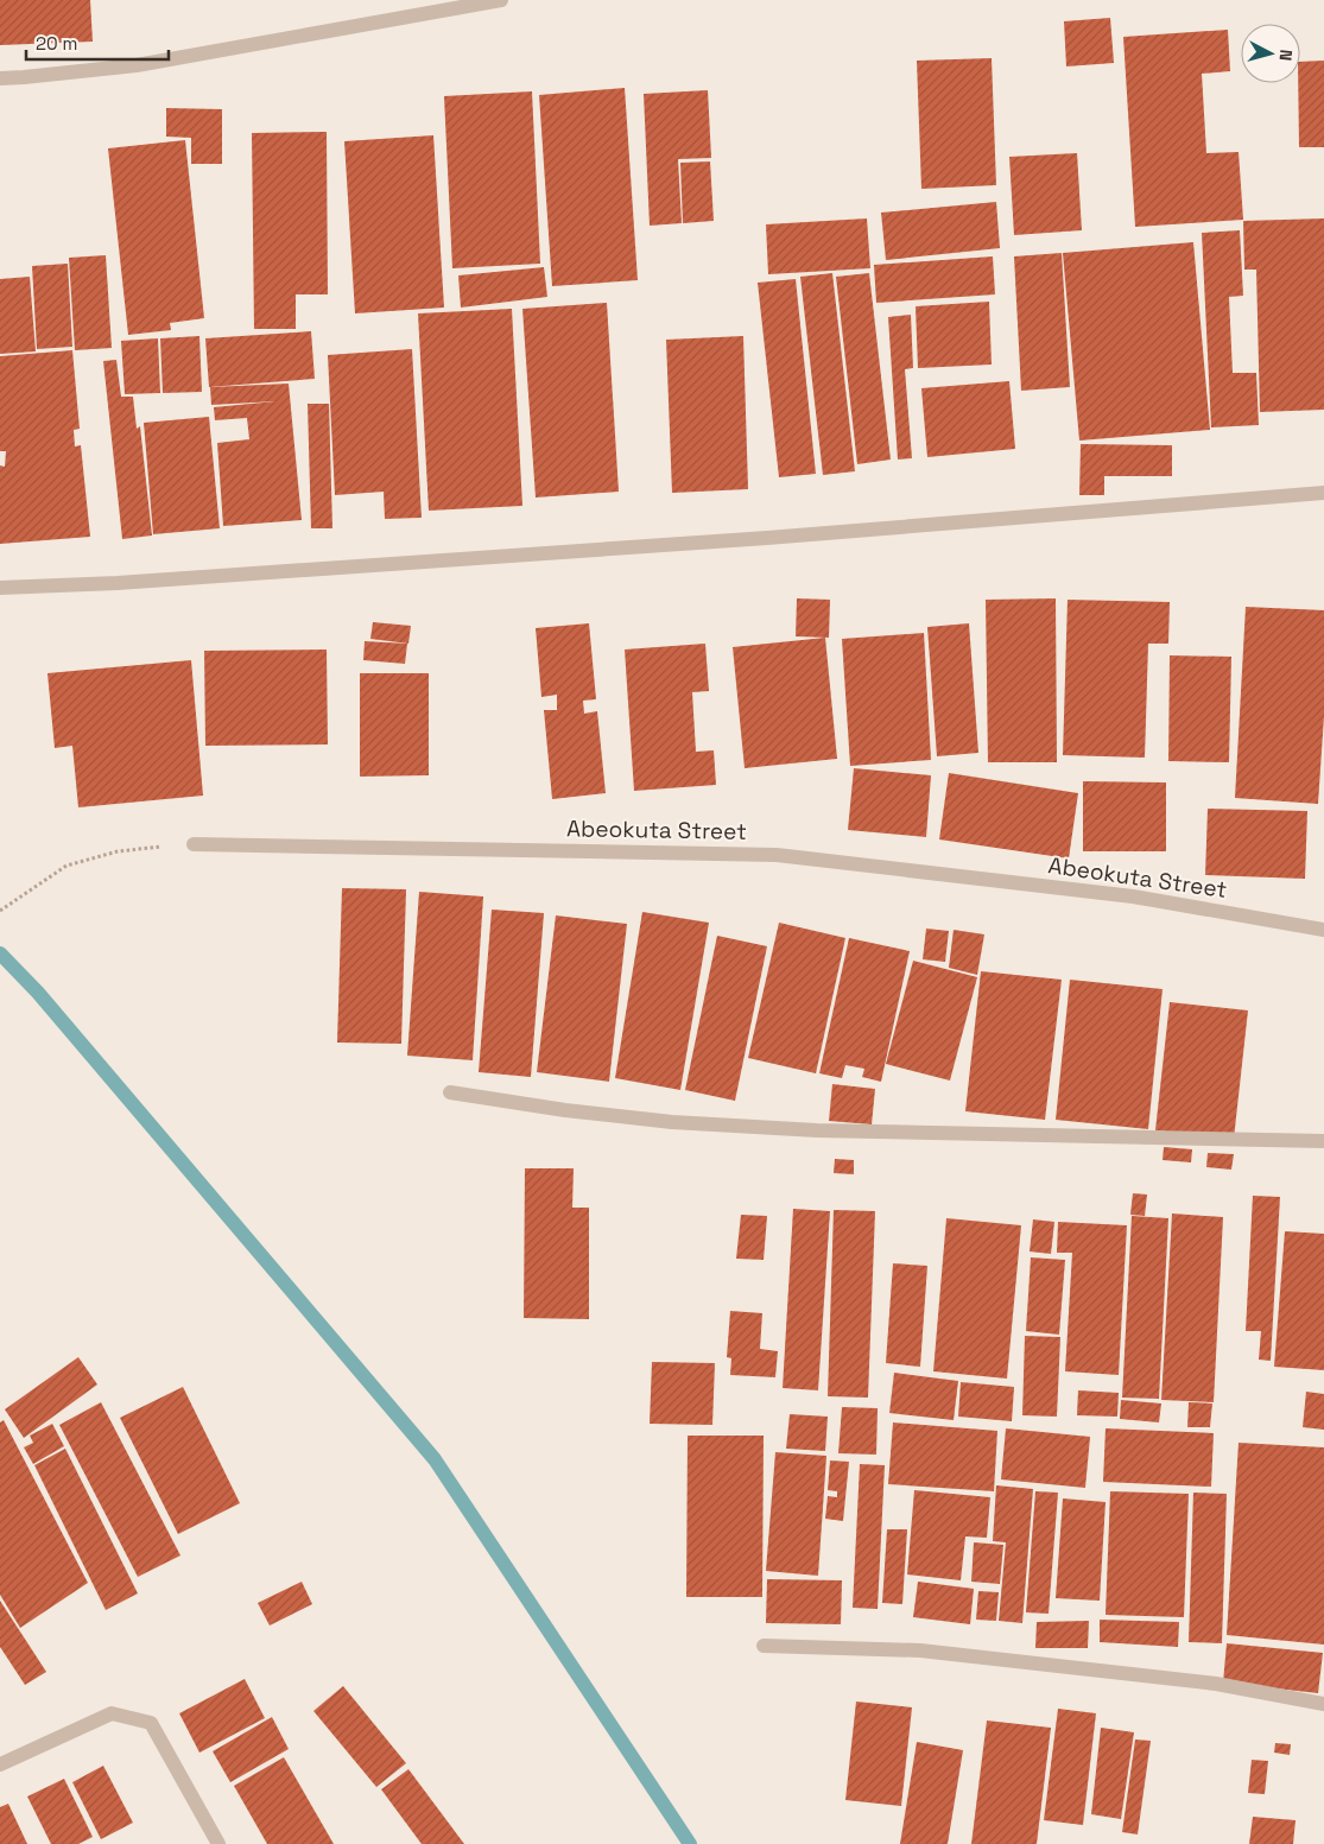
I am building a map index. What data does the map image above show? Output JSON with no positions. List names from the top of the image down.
{
  "streets": {
    "street": ["Abeokuta Street"]
  },
  "scale_bar": "20 m",
  "north": "right"
}
